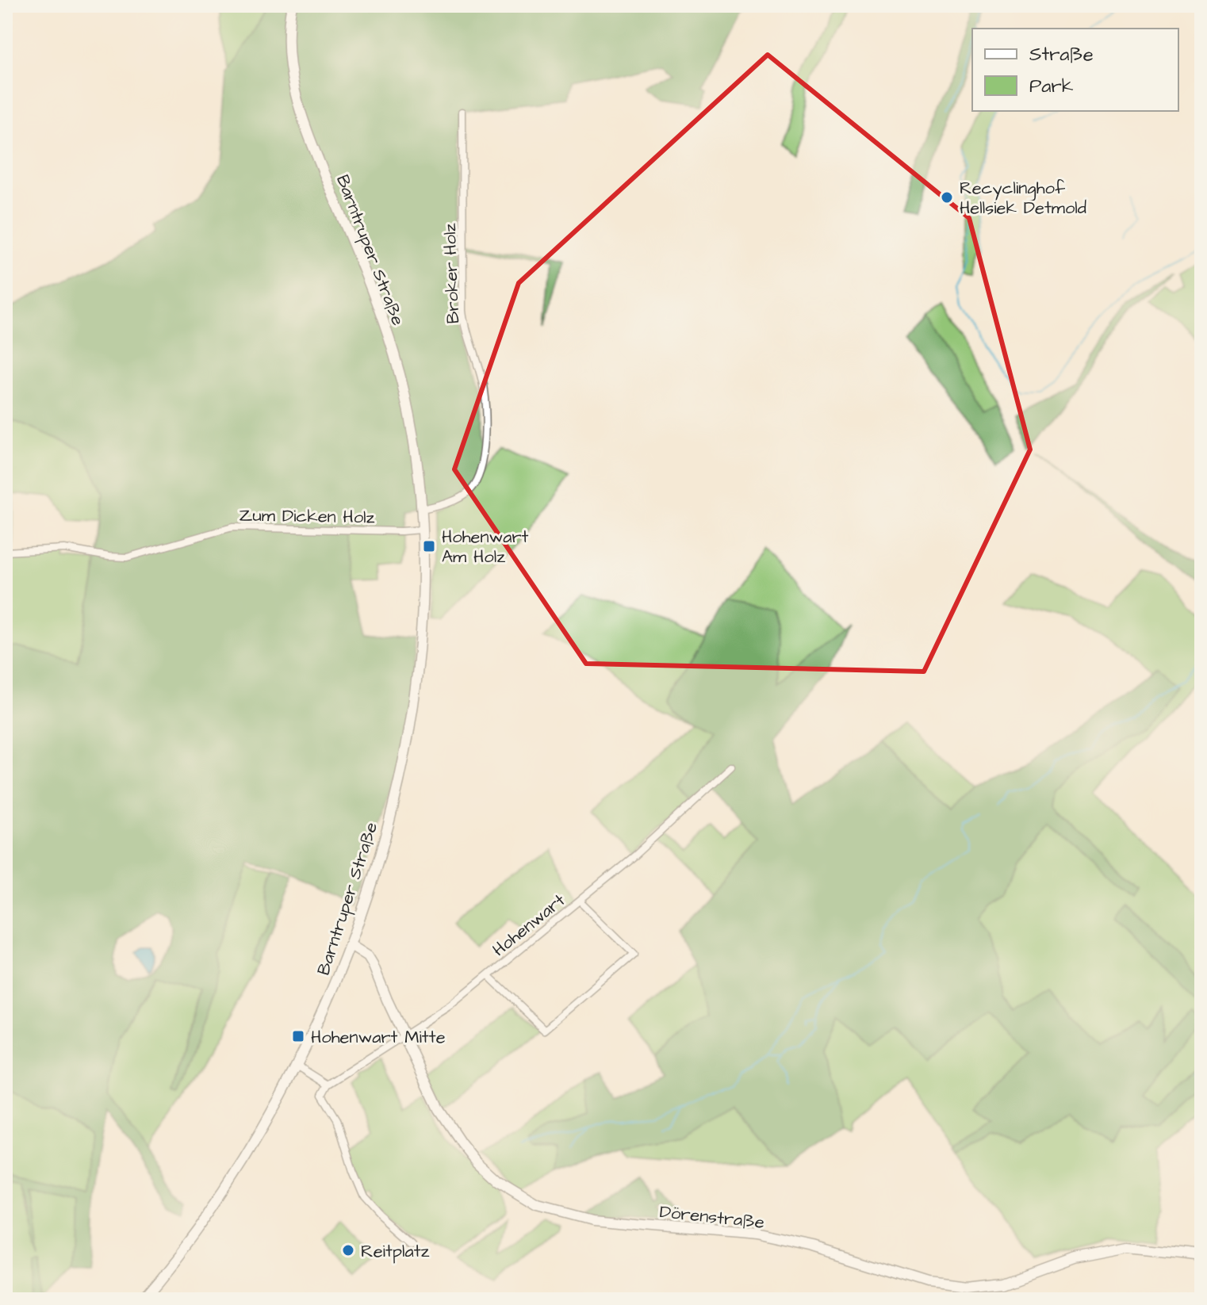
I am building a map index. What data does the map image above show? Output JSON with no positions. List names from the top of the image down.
{
  "streets": {
    "main road": ["Barntruper Straße", "Dörenstraße"],
    "street": ["Broker Holz", "Zum Dicken Holz", "Hohenwart"]
  },
  "crossings": [
    ["Barntruper Straße", "Broker Holz"],
    ["Barntruper Straße", "Zum Dicken Holz"],
    ["Barntruper Straße", "Dörenstraße"],
    ["Hohenwart", "Dörenstraße"]
  ],
  "places": {
    "other": ["Recyclinghof Hellsiek Detmold", "Reitplatz"],
    "transit": ["Hohenwart Am Holz", "Hohenwart Mitte"]
  },
  "legend": ["Straße", "Park"]
}
